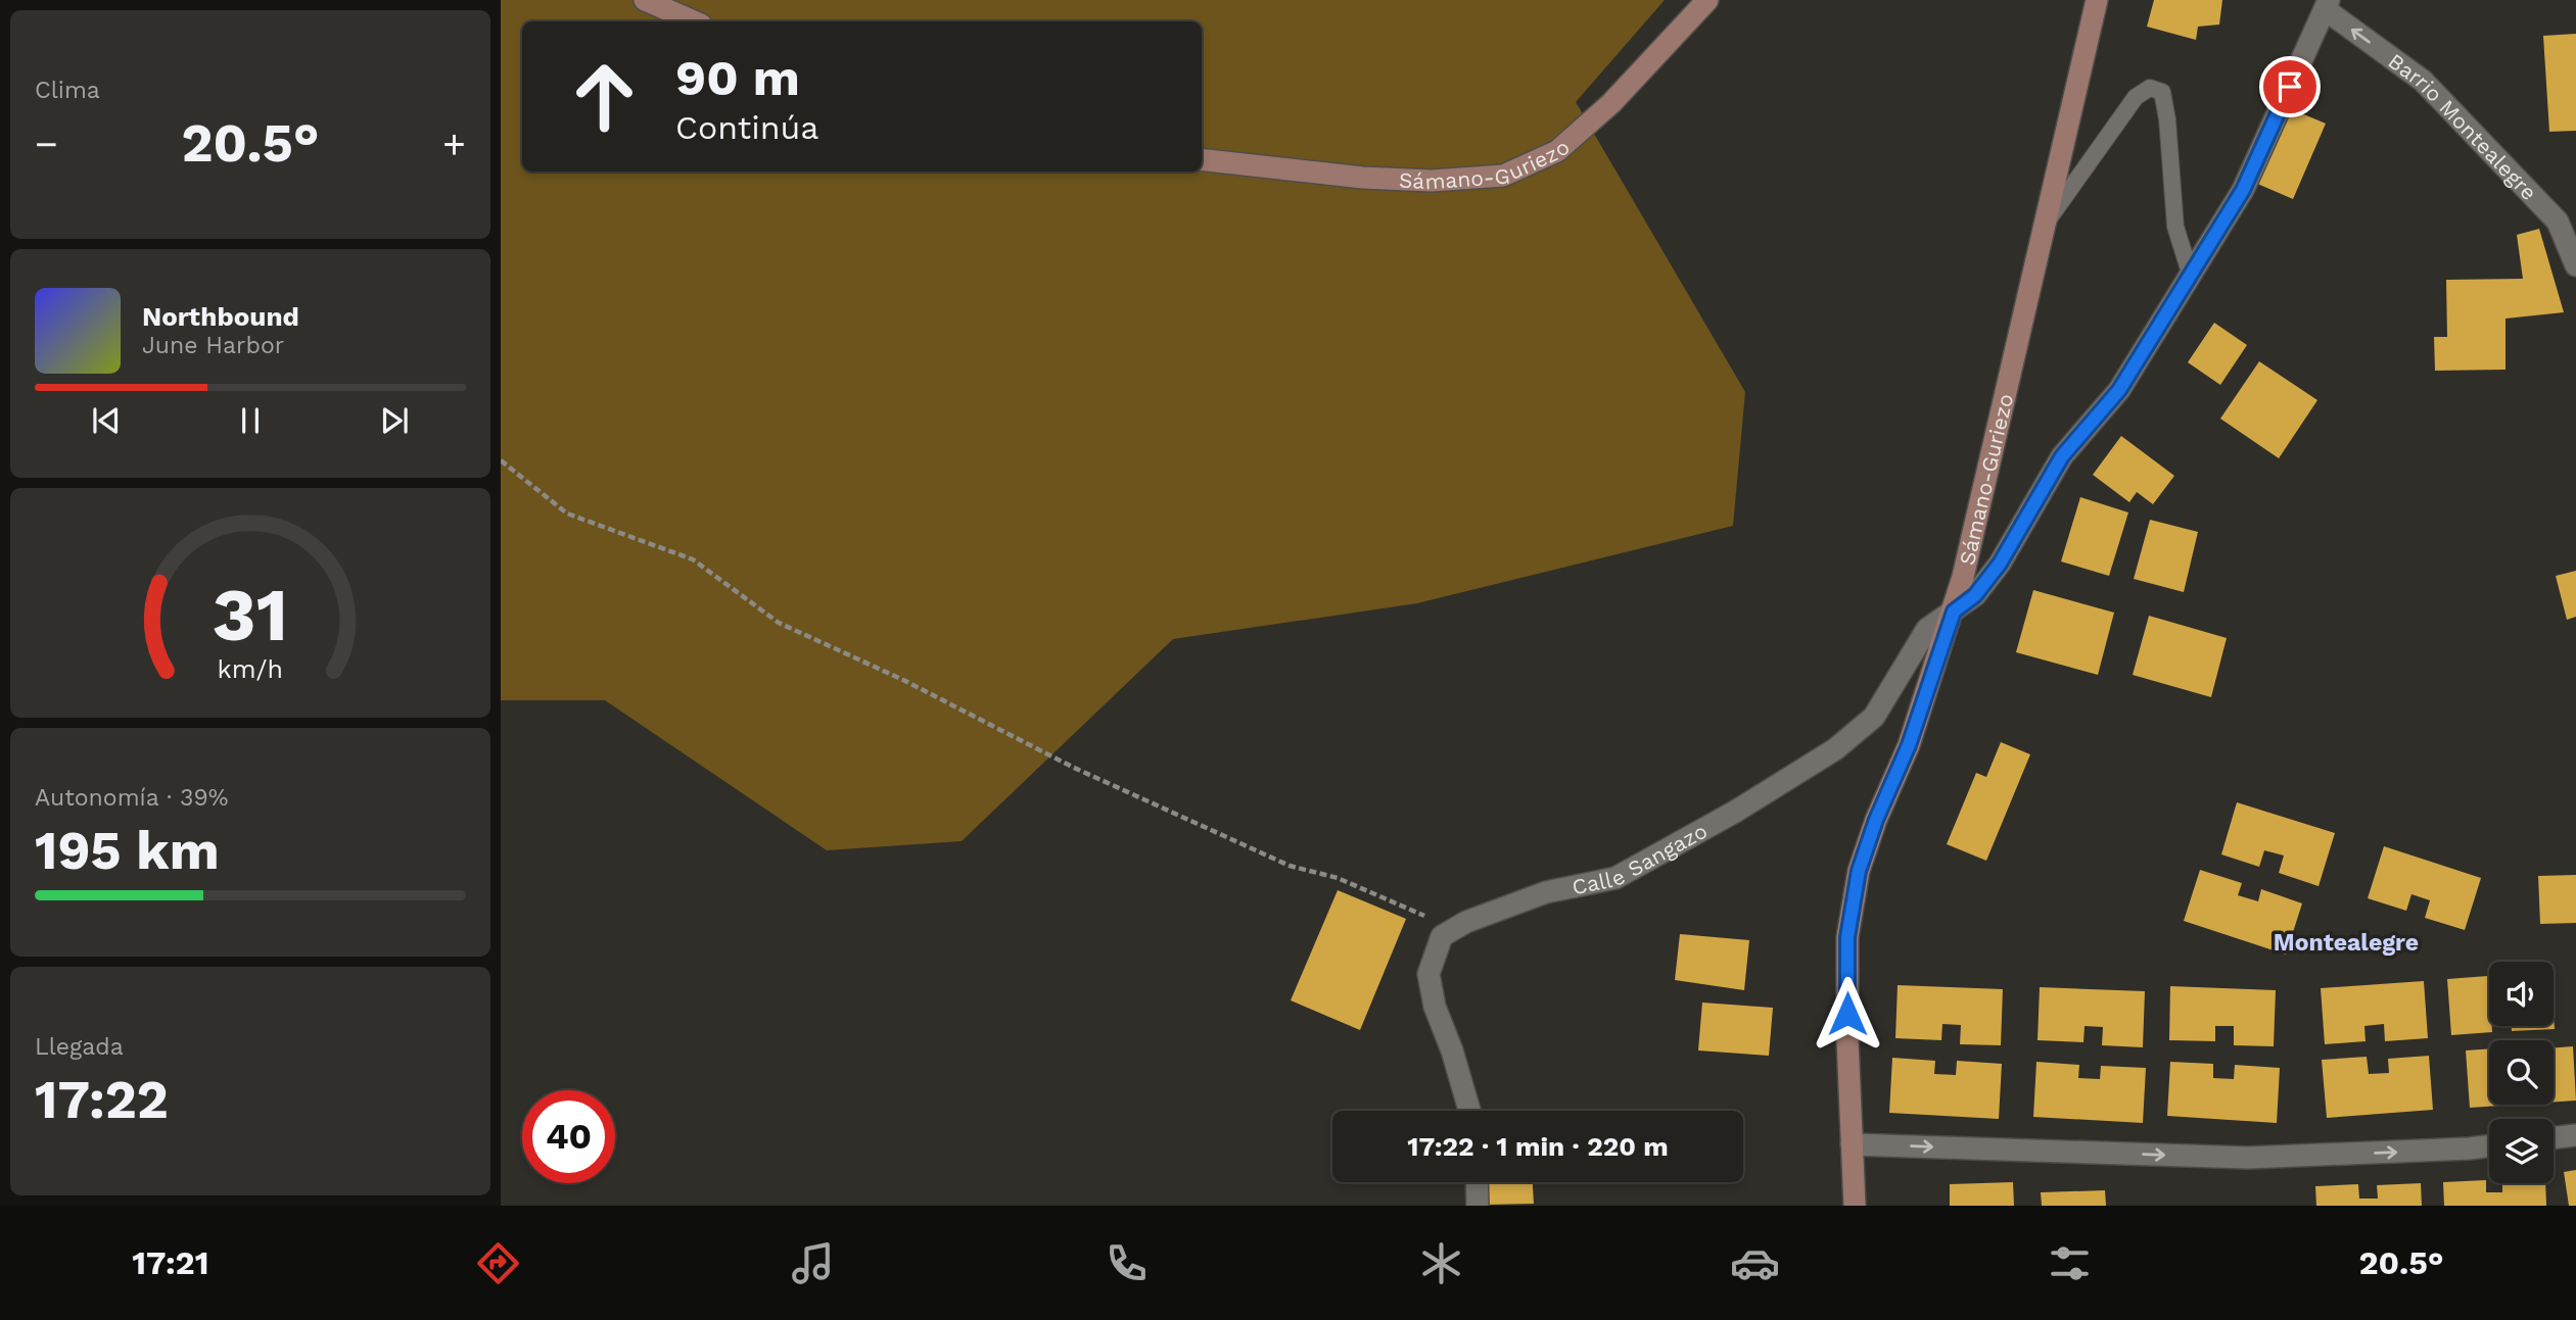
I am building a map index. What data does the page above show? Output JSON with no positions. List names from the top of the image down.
{
  "streets": {
    "street": ["Barrio Montealegre", "Sámano-Guriezo", "Calle Sangazo"]
  },
  "crossings": [
    ["Barrio Montealegre", "Calle Sangazo"],
    ["Sámano-Guriezo", "Calle Sangazo"]
  ],
  "one_way": ["Barrio Montealegre"],
  "districts": ["Montealegre"],
  "page": {
    "tile": [
      "Clima",
      ["Autonomía · 39%", "195 km"],
      ["Llegada", "17:22"]
    ],
    "turn": ["90 m", "Continúa"],
    "heat": ["−", "20.5°", "+"],
    "song": ["Northbound", "June Harbor"],
    "limit": "40",
    "trip": "17:22 · 1 min · 220 m",
    "tabs": ["17:21", "20.5°"],
    "gauge": ["31", "km/h"]
  }
}
